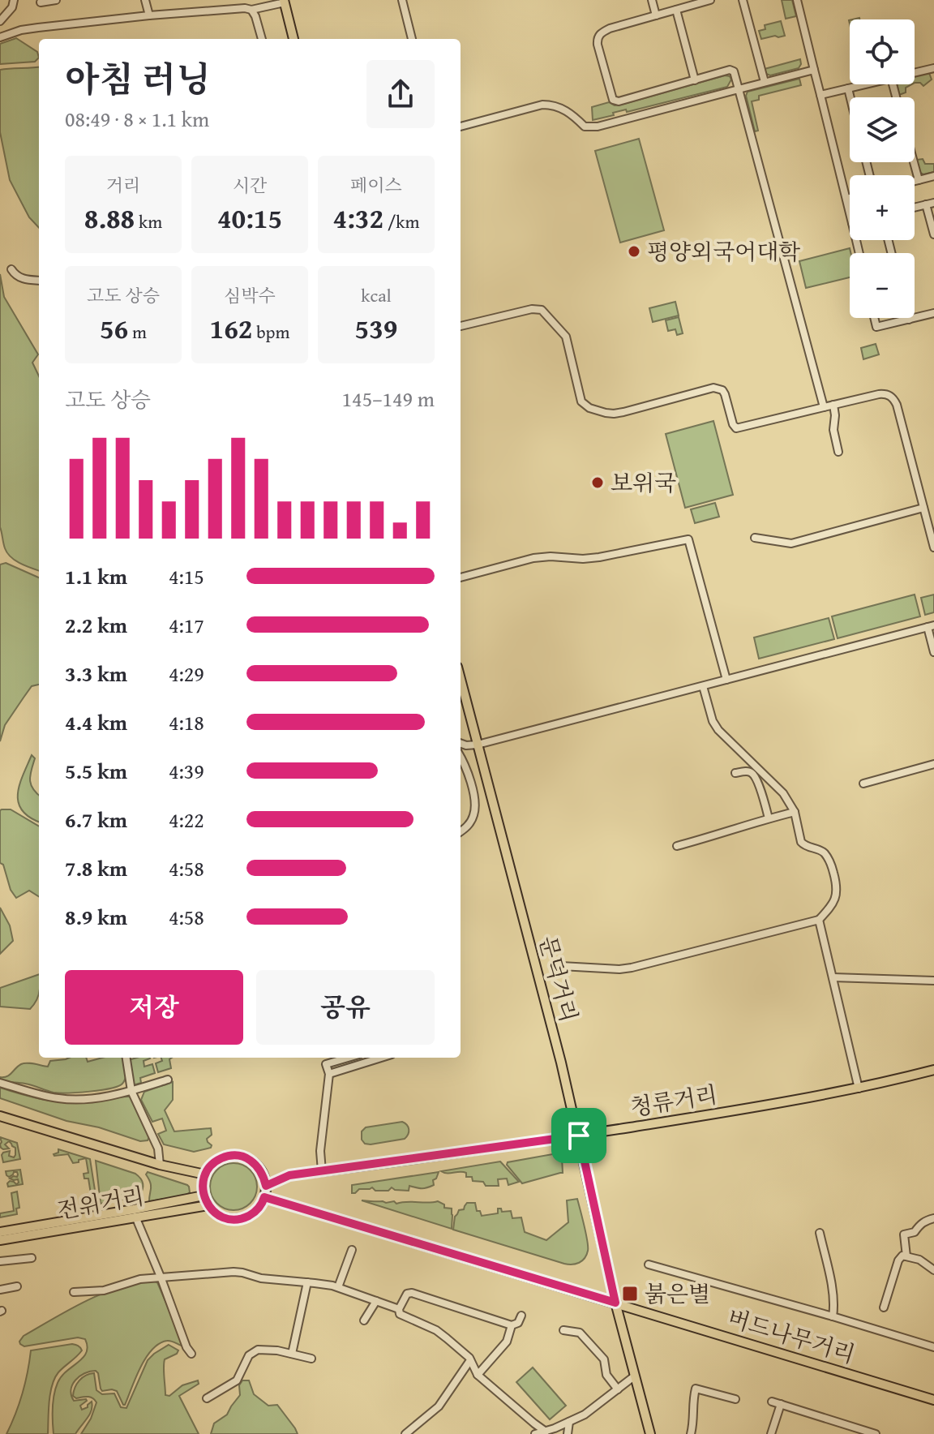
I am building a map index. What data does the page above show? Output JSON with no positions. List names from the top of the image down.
{
  "streets": {
    "main road": [
      "문덕거리",
      "청류거리",
      "전위거리",
      "버드나무거리"
    ]
  },
  "crossings": [
    ["문덕거리", "청류거리"],
    ["문덕거리", "버드나무거리"],
    ["청류거리", "전위거리"],
    ["청류거리", "버드나무거리"],
    ["전위거리", "버드나무거리"]
  ],
  "places": {
    "other": ["평양외국어대학", "보위국"],
    "transit": ["붉은별"]
  },
  "page": {
    "map_buttons": ["+", "−"],
    "heading": ["아침 러닝", "08:49 · 8 × 1.1 km"],
    "stats": [
      ["거리", "8.88 km"],
      ["시간", "40:15"],
      ["페이스", "4:32 /km"],
      ["고도 상승", "56 m"],
      ["심박수", "162 bpm"],
      ["kcal", "539"]
    ],
    "chart": ["고도 상승", "145–149 m"],
    "list": [
      {
        "name": "1.1 km",
        "note": "4:15"
      },
      {
        "name": "2.2 km",
        "note": "4:17"
      },
      {
        "name": "3.3 km",
        "note": "4:29"
      },
      {
        "name": "4.4 km",
        "note": "4:18"
      },
      {
        "name": "5.5 km",
        "note": "4:39"
      },
      {
        "name": "6.7 km",
        "note": "4:22"
      },
      {
        "name": "7.8 km",
        "note": "4:58"
      },
      {
        "name": "8.9 km",
        "note": "4:58"
      }
    ],
    "buttons": ["저장", "공유"]
  }
}
